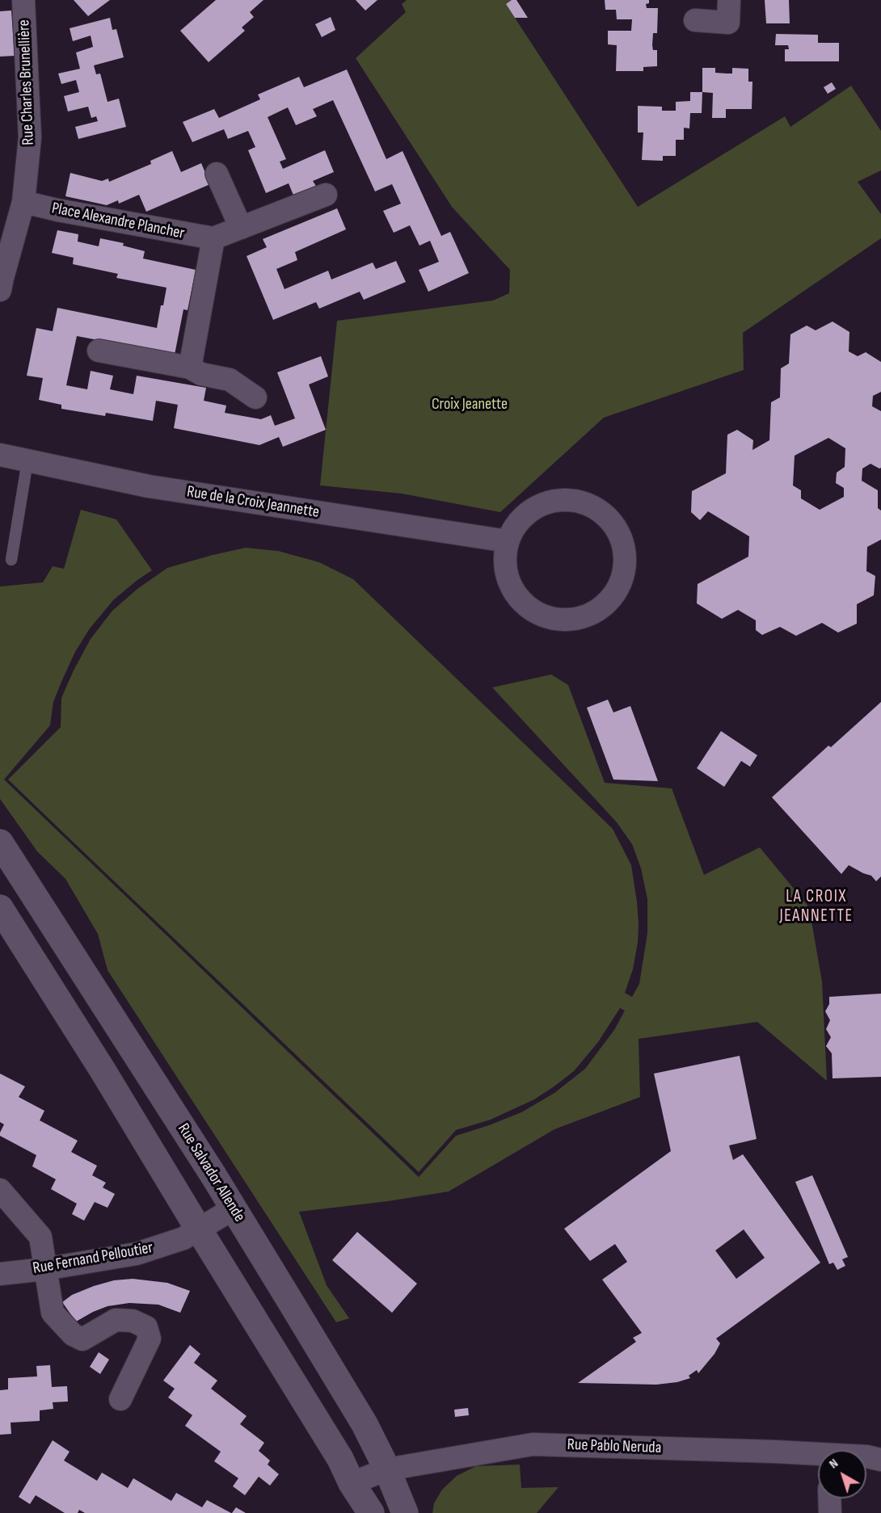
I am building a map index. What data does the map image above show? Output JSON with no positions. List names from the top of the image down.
{
  "streets": {
    "street": [
      "Rue Charles Brunellière",
      "Place Alexandre Plancher",
      "Rue de la Croix Jeannette",
      "Rue Salvador Allende",
      "Rue Fernand Pelloutier",
      "Rue Pablo Neruda"
    ]
  },
  "crossings": [
    ["Rue Charles Brunellière", "Place Alexandre Plancher"],
    ["Rue Salvador Allende", "Rue Fernand Pelloutier"],
    ["Rue Salvador Allende", "Rue Pablo Neruda"]
  ],
  "districts": ["LA CROIX JEANNETTE"],
  "parks": ["Croix Jeanette"],
  "north": "top left"
}
